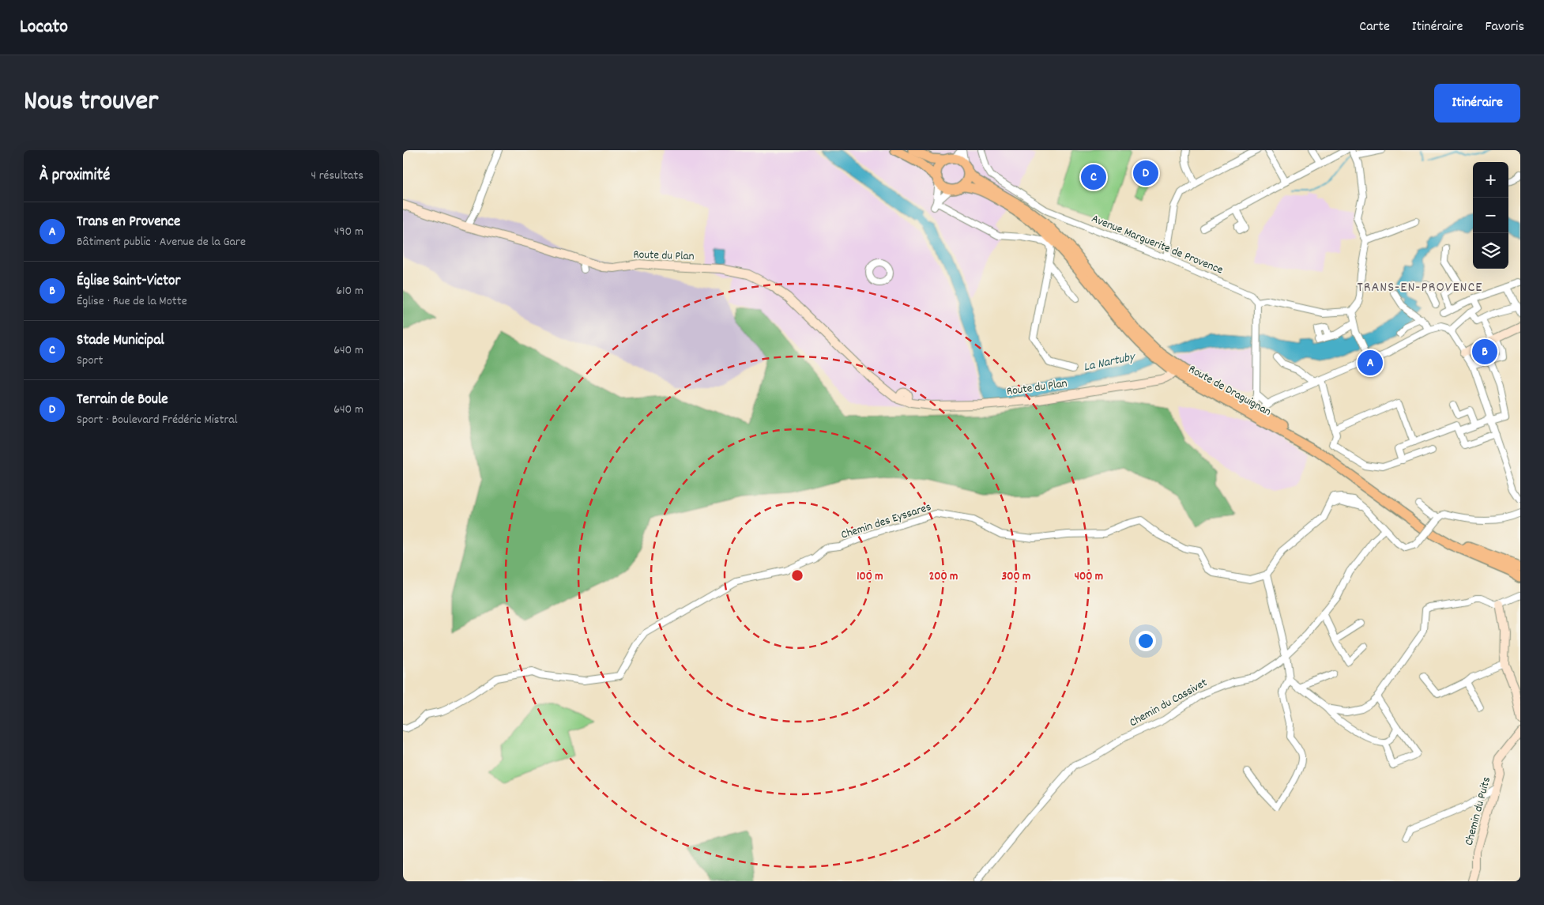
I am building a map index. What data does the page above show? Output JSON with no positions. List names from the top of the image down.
{
  "streets": {
    "main road": ["Route de Draguignan"],
    "street": [
      "Avenue Marguerite de Provence",
      "Route du Plan",
      "Chemin des Eyssares",
      "Chemin du Cassivet",
      "Chemin du Puits"
    ]
  },
  "crossings": [
    ["Route du Plan", "Route de Draguignan"]
  ],
  "districts": ["TRANS-EN-PROVENCE"],
  "water": ["La Nartuby"],
  "page": {
    "header": "Locato",
    "nav": ["Carte", "Itinéraire", "Favoris"],
    "title": "Nous trouver",
    "buttons": "Itinéraire",
    "heading": ["À proximité", "4 résultats"],
    "pins": [
      "D",
      "C",
      "B",
      "A"
    ],
    "map_buttons": ["+", "−"],
    "list": [
      {
        "mark": "A",
        "name": "Trans en Provence",
        "note": "Bâtiment public · Avenue de la Gare",
        "value": "490 m"
      },
      {
        "mark": "B",
        "name": "Église Saint-Victor",
        "note": "Église · Rue de la Motte",
        "value": "610 m"
      },
      {
        "mark": "C",
        "name": "Stade Municipal",
        "note": "Sport",
        "value": "640 m"
      },
      {
        "mark": "D",
        "name": "Terrain de Boule",
        "note": "Sport · Boulevard Frédéric Mistral",
        "value": "640 m"
      }
    ]
  },
  "rings": [
    "100 m",
    "200 m",
    "300 m",
    "400 m"
  ]
}
